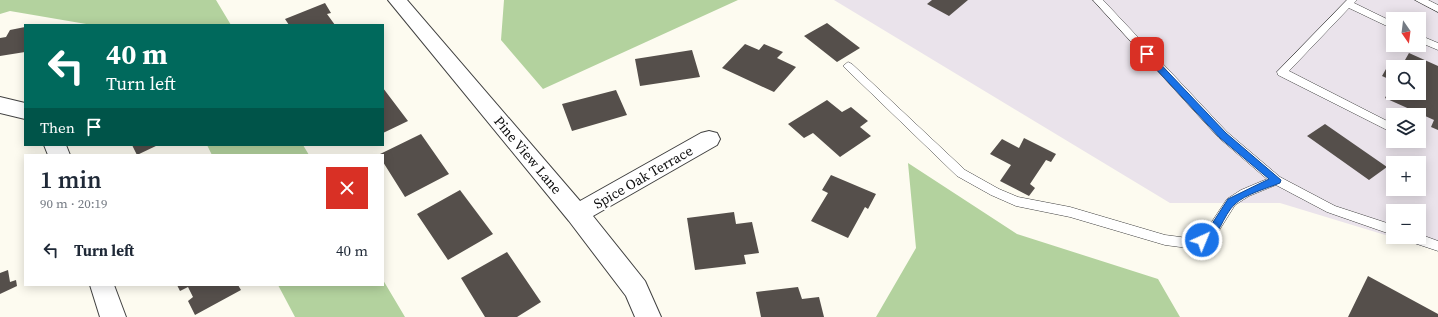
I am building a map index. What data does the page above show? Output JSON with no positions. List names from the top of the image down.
{
  "streets": {
    "street": ["Pine View Lane", "Spice Oak Terrace"]
  },
  "crossings": [
    ["Pine View Lane", "Spice Oak Terrace"]
  ],
  "north": "bottom",
  "page": {
    "map_buttons": ["+", "−"],
    "turn": ["40 m", "Turn left"],
    "then": "Then",
    "heading": ["1 min", "90 m · 20:19"],
    "list": [
      {
        "name": "Turn left",
        "value": "40 m"
      }
    ]
  }
}
